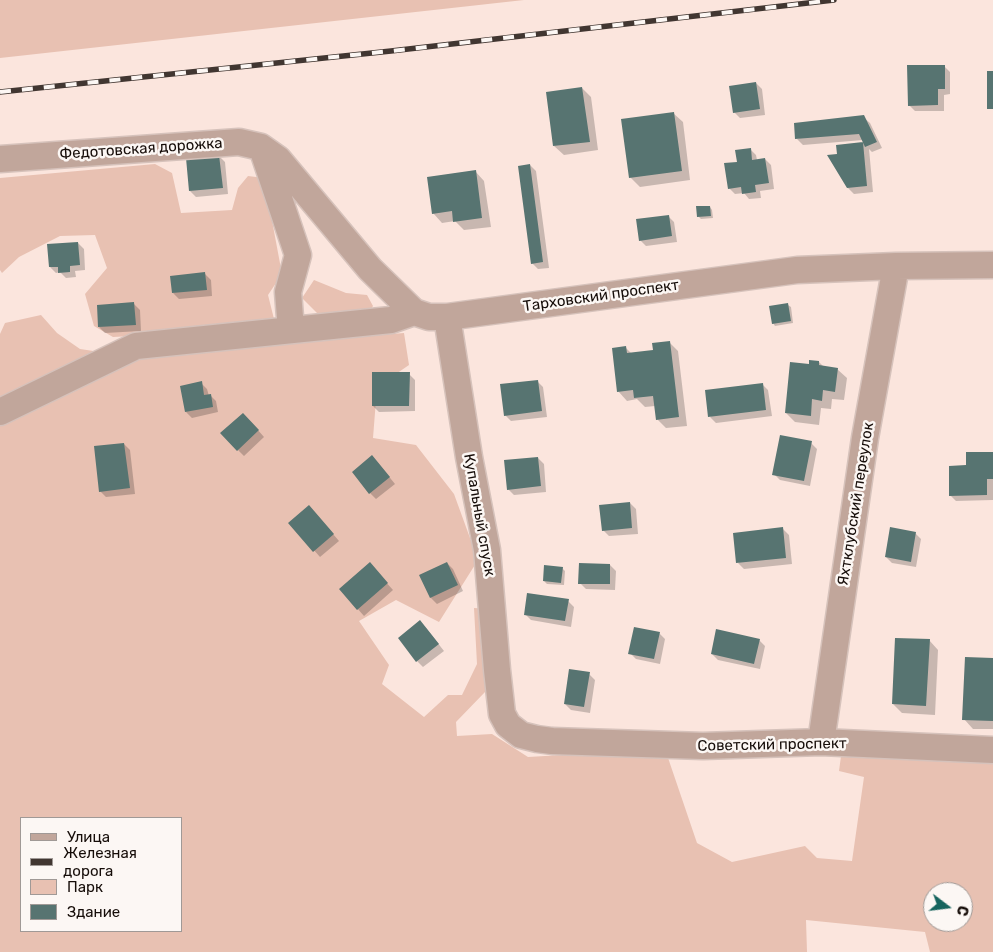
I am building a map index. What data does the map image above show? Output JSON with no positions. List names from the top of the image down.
{
  "streets": {
    "street": [
      "Федотовская дорожка",
      "Тарховский проспект",
      "Яхтклубский переулок",
      "Купальный спуск",
      "Советский проспект"
    ]
  },
  "crossings": [
    ["Тарховский проспект", "Яхтклубский переулок"],
    ["Тарховский проспект", "Купальный спуск"],
    ["Яхтклубский переулок", "Советский проспект"],
    ["Купальный спуск", "Советский проспект"]
  ],
  "legend": [
    "Улица",
    "Железная дорога",
    "Парк",
    "Здание"
  ],
  "north": "right"
}
